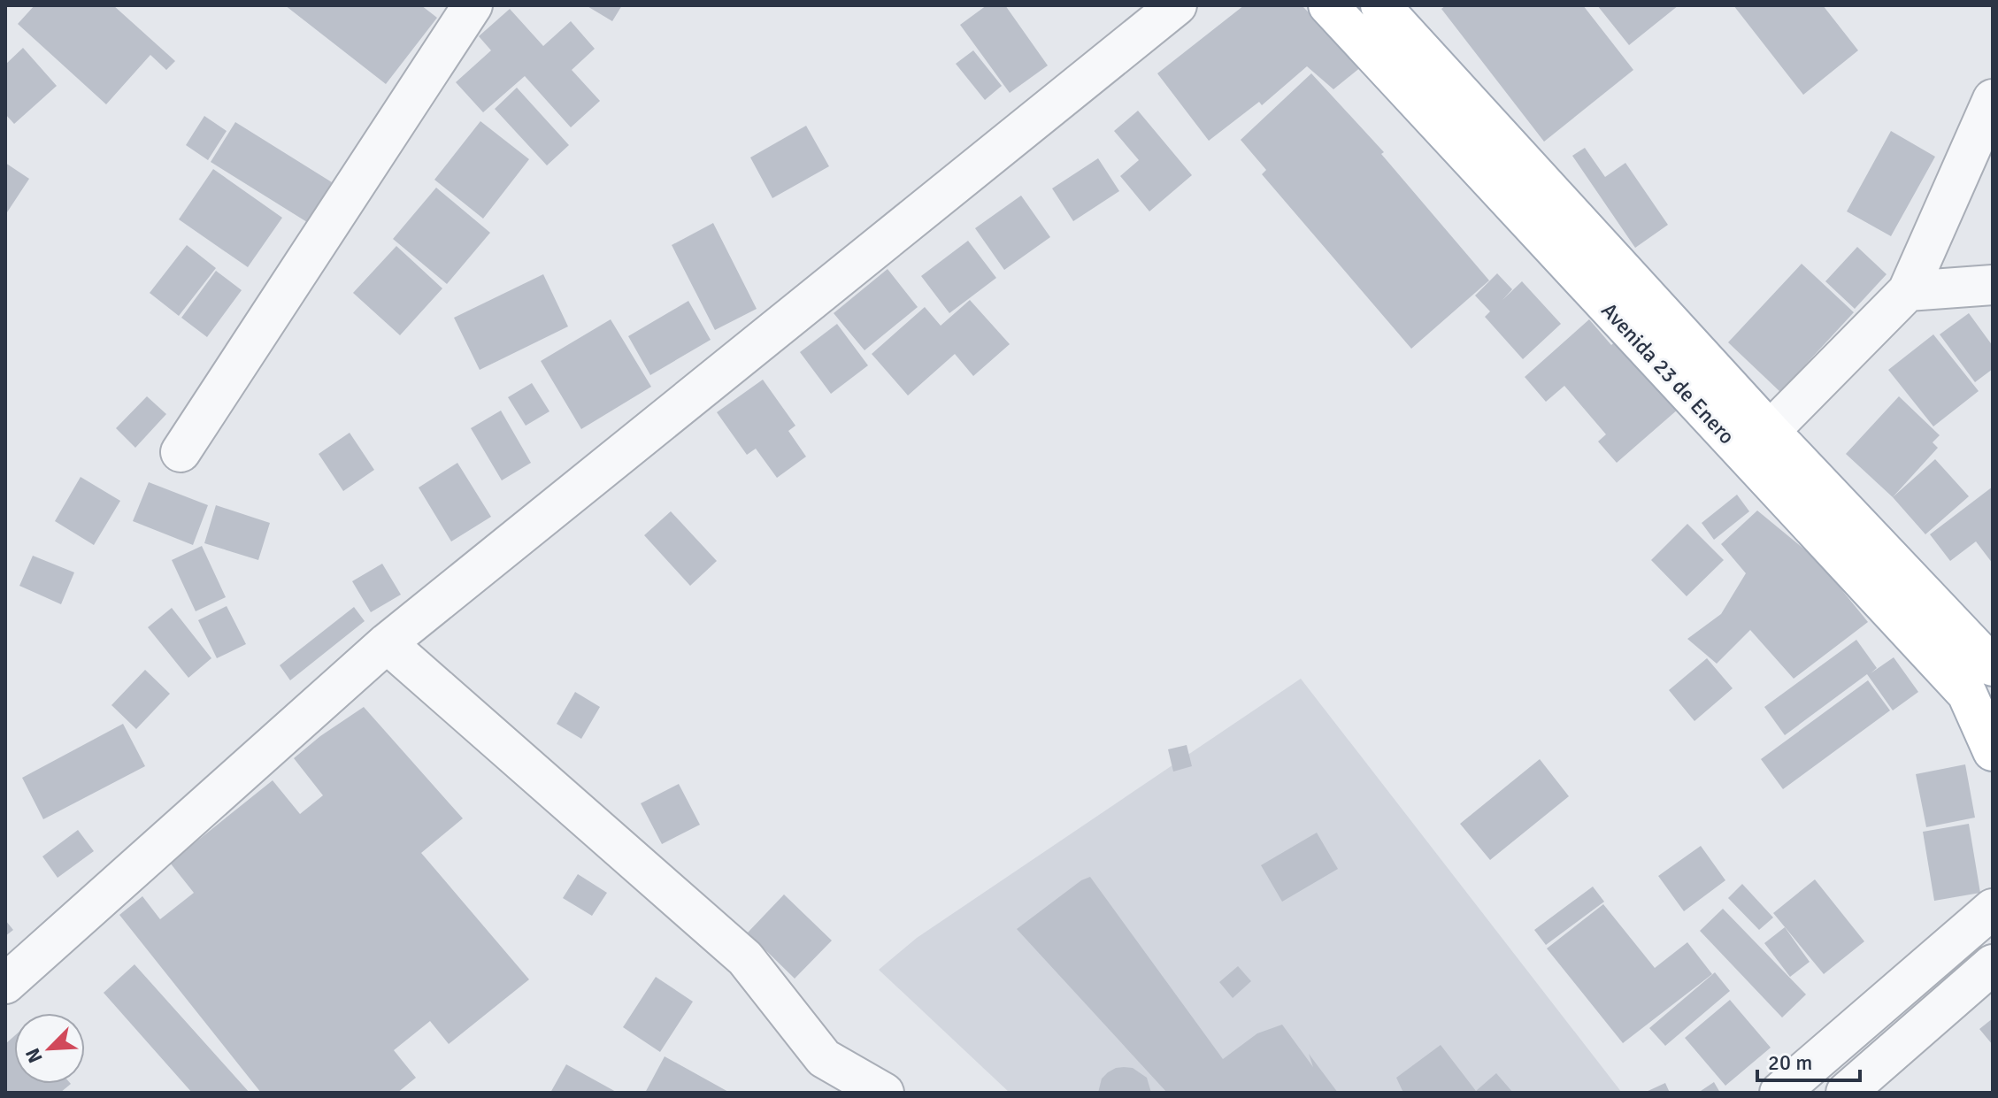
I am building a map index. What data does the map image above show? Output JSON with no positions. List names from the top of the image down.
{
  "streets": {
    "main road": ["Avenida 23 de Enero"]
  },
  "scale_bar": "20 m",
  "north": "bottom left"
}
